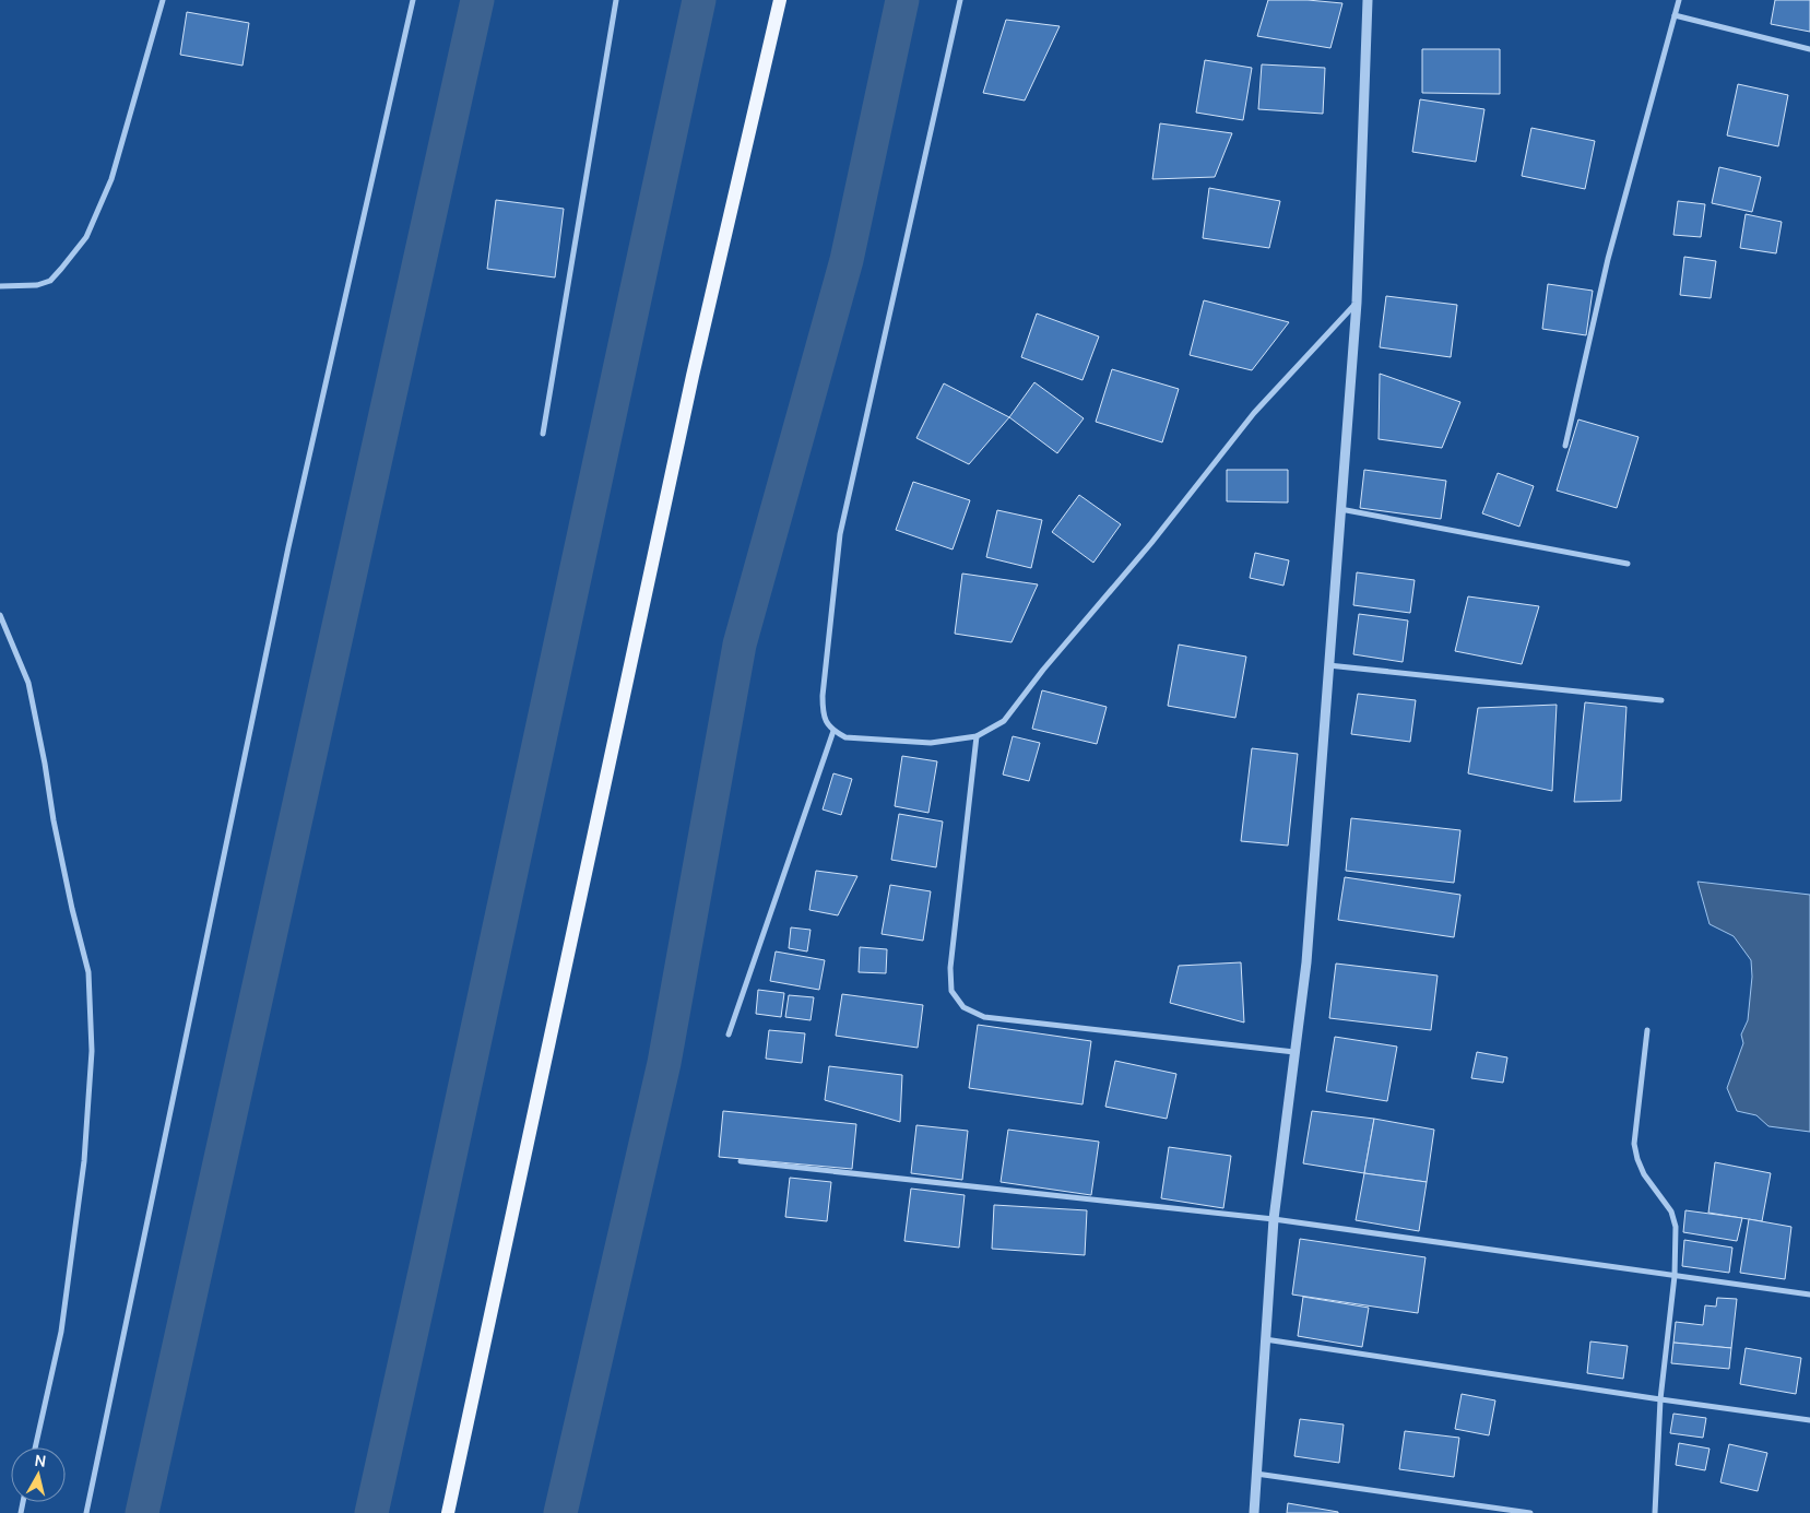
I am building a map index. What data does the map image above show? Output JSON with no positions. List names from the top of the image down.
{
  "north": "top"
}
